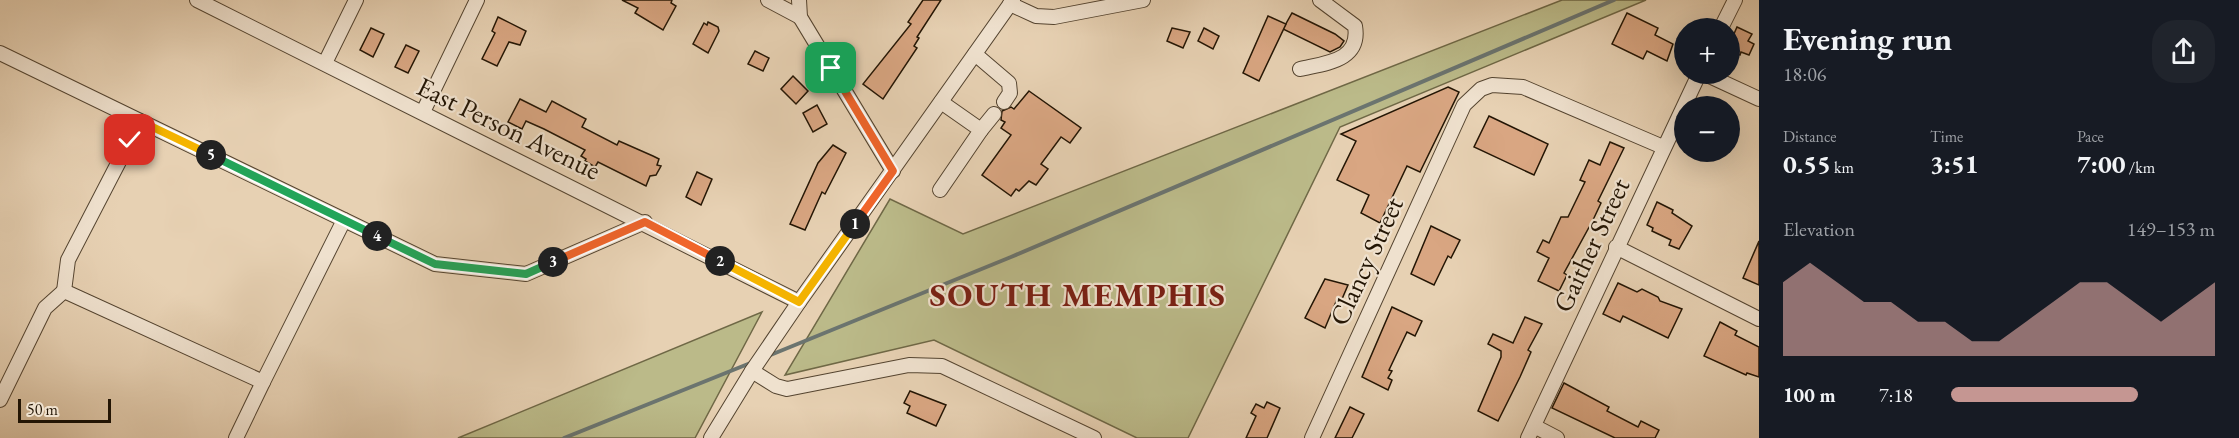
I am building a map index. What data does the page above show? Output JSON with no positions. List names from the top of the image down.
{
  "streets": {
    "street": ["East Person Avenue", "Gaither Street", "Clancy Street"]
  },
  "crossings": [
    ["Gaither Street", "Clancy Street"]
  ],
  "districts": ["SOUTH MEMPHIS"],
  "scale_bar": "50 m",
  "page": {
    "heading": ["Evening run", "18:06"],
    "map_buttons": ["+", "−"],
    "stats": [
      ["Distance", "0.55 km"],
      ["Time", "3:51"],
      ["Pace", "7:00 /km"]
    ],
    "pins": [
      "5",
      "1",
      "4",
      "2",
      "3"
    ],
    "chart": ["Elevation", "149–153 m"],
    "list": [
      {
        "name": "100 m",
        "note": "7:18"
      }
    ],
    "scale": "50 m"
  }
}
